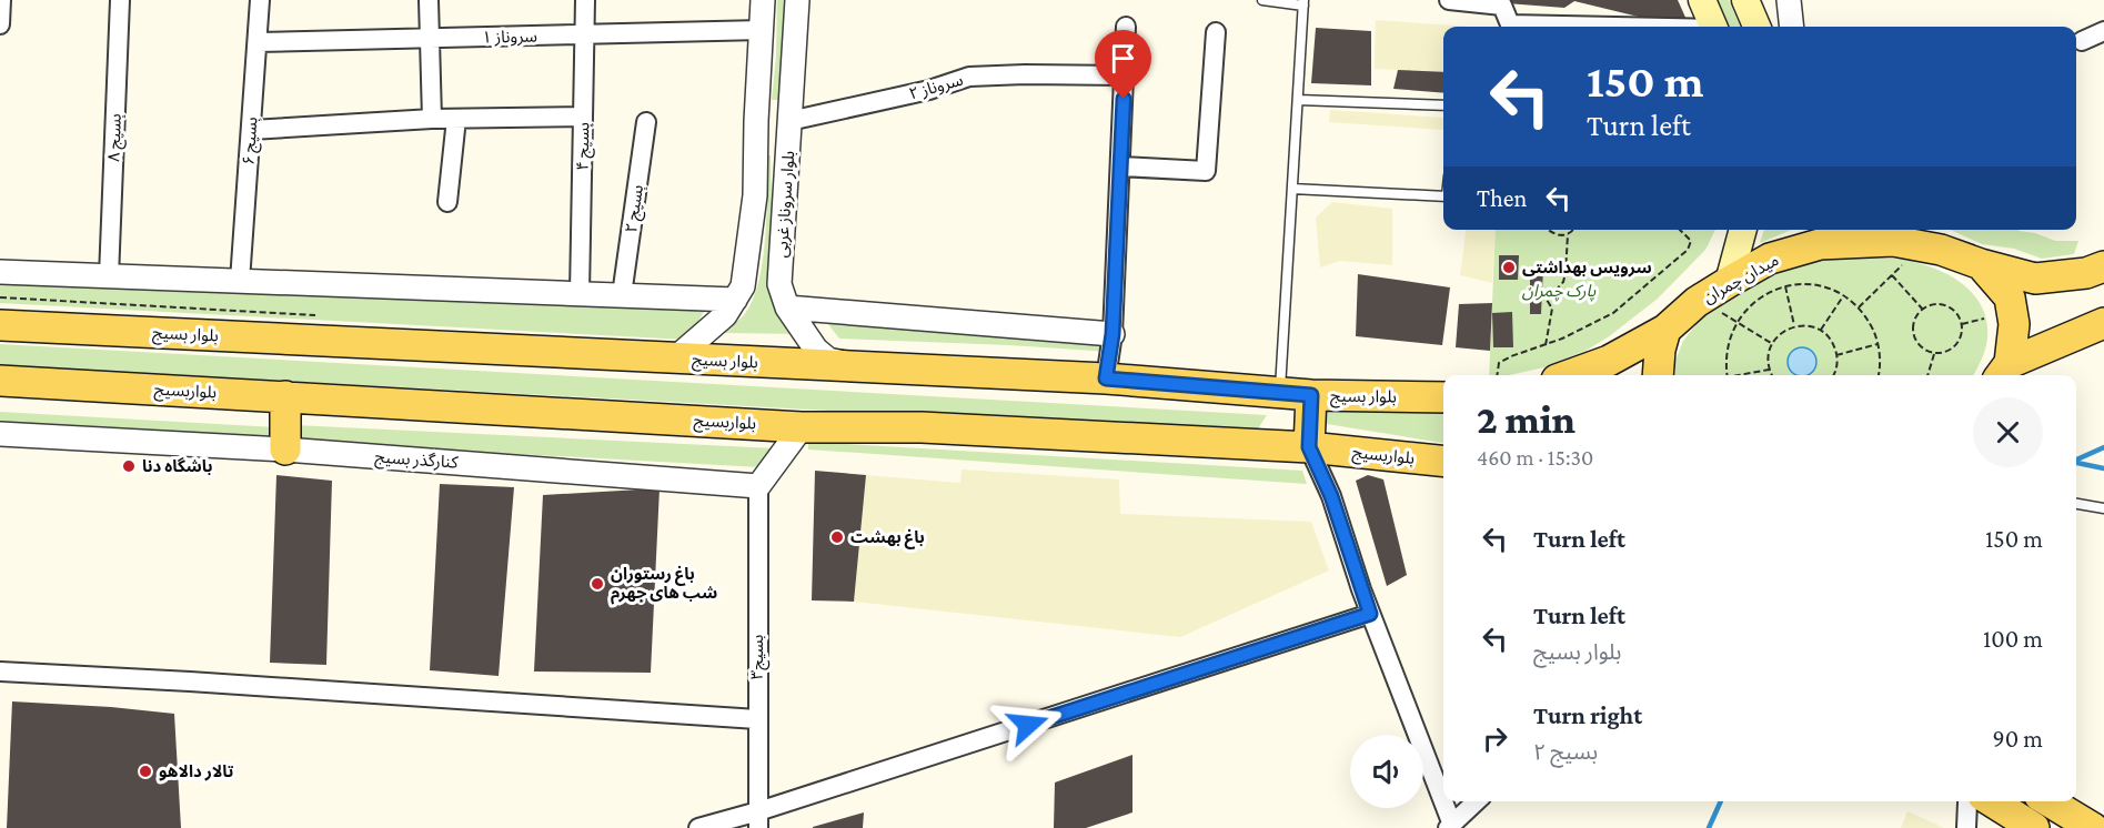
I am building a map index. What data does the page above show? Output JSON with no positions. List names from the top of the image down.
{
  "streets": {
    "main road": ["میدان چمران", "بلوار بسیج", "بلواربسیج"],
    "street": [
      "سروناز ۱",
      "سروناز ۲",
      "بسیج ۸",
      "بسیج ۶",
      "بسیج ۴",
      "بلوار سروناز غربی",
      "بسیج ۲",
      "کنارگذر بسیج",
      "بسیج۳"
    ]
  },
  "crossings": [
    ["سروناز ۱", "بسیج ۶"],
    ["سروناز ۱", "بسیج ۴"],
    ["سروناز ۱", "بلوار سروناز غربی"],
    ["سروناز ۲", "بلوار سروناز غربی"],
    ["بلوار سروناز غربی", "بلوار بسیج"],
    ["کنارگذر بسیج", "بسیج۳"]
  ],
  "parks": ["پارک چمران"],
  "places": [
    "سرویس بهداشتی",
    "باشگاه دنا",
    "باغ بهشت",
    "باغ رستوران شب های جهرم",
    "تالار دالاهو"
  ],
  "page": {
    "turn": ["150 m", "Turn left"],
    "then": "Then",
    "heading": ["2 min", "460 m · 15:30"],
    "list": [
      {
        "name": "Turn left",
        "value": "150 m"
      },
      {
        "name": "Turn left",
        "note": "بلوار بسیج",
        "value": "100 m"
      },
      {
        "name": "Turn right",
        "note": "بسیج ۲",
        "value": "90 m"
      }
    ]
  }
}
